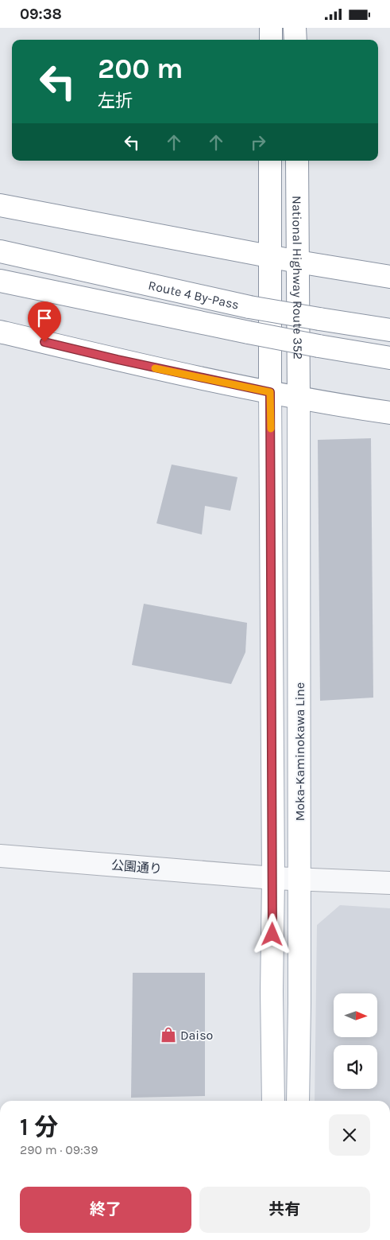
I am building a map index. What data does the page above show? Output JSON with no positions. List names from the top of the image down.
{
  "streets": {
    "main road": ["National Highway Route 352", "Route 4 By-Pass", "Moka-Kaminokawa Line"],
    "street": ["公園通り"]
  },
  "crossings": [
    ["National Highway Route 352", "Moka-Kaminokawa Line"],
    ["Moka-Kaminokawa Line", "公園通り"]
  ],
  "places": {
    "shop": ["Daiso"]
  },
  "north": "right",
  "page": {
    "status": "09:38",
    "turn": ["200 m", "左折"],
    "heading": ["1 分", "290 m · 09:39"],
    "buttons": ["終了", "共有"]
  }
}
